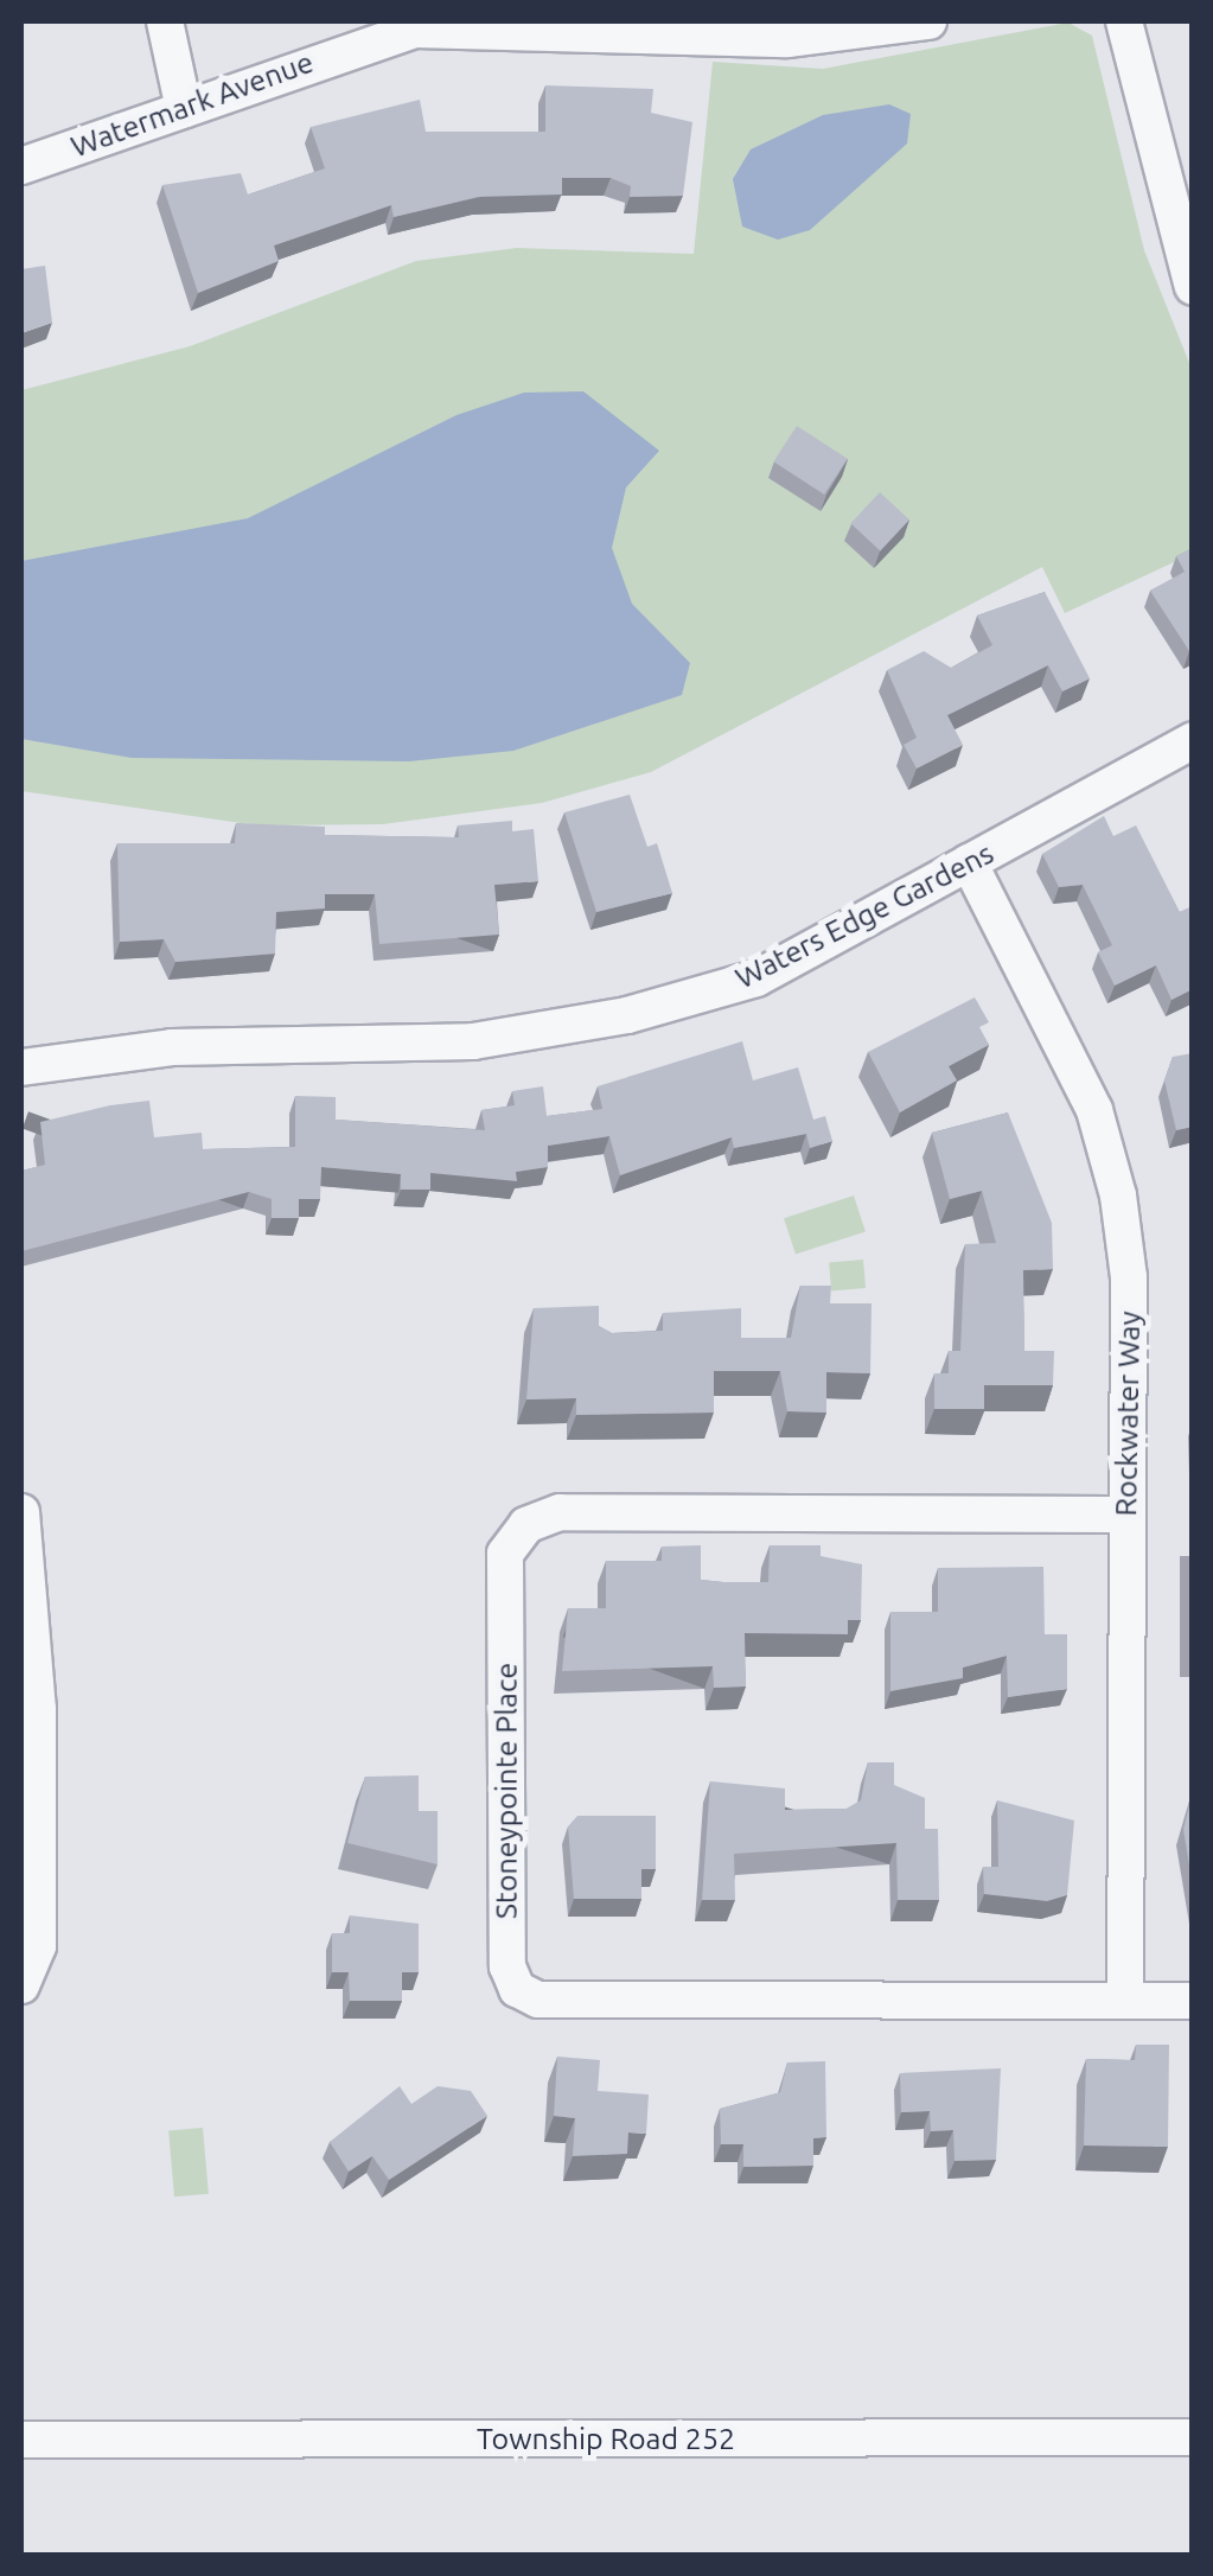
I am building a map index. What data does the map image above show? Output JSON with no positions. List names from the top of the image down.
{
  "streets": {
    "street": [
      "Watermark Avenue",
      "Waters Edge Gardens",
      "Rockwater Way",
      "Stoneypointe Place",
      "Township Road 252"
    ]
  },
  "crossings": [
    ["Waters Edge Gardens", "Rockwater Way"],
    ["Rockwater Way", "Stoneypointe Place"]
  ]
}
